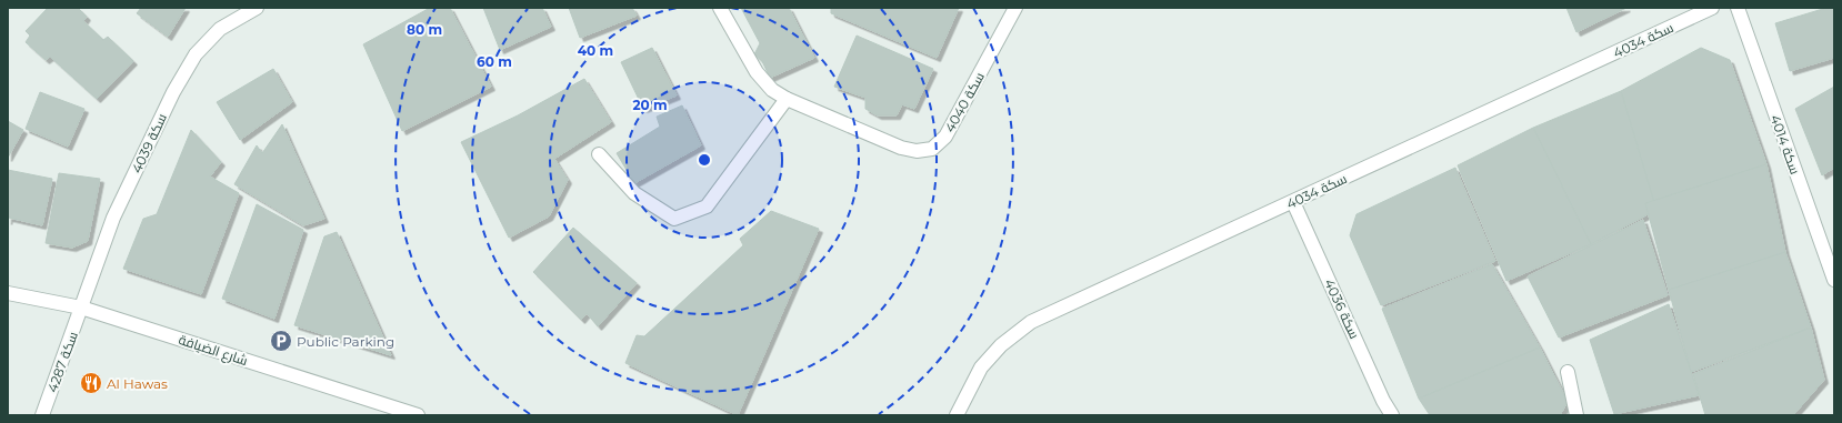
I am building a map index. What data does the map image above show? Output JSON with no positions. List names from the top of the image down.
{
  "streets": {
    "street": [
      "سكة 4034",
      "سكة 4040",
      "سكة 4039",
      "سكة 4014",
      "سكة 4036",
      "شارع الضيافة",
      "سكة 4287"
    ]
  },
  "crossings": [
    ["سكة 4034", "سكة 4036"],
    ["سكة 4039", "شارع الضيافة"],
    ["سكة 4039", "سكة 4287"],
    ["شارع الضيافة", "سكة 4287"]
  ],
  "places": {
    "parking": ["Public Parking"],
    "restaurant": ["Al Hawas"]
  },
  "rings": [
    "80 m",
    "40 m",
    "60 m",
    "20 m"
  ]
}
